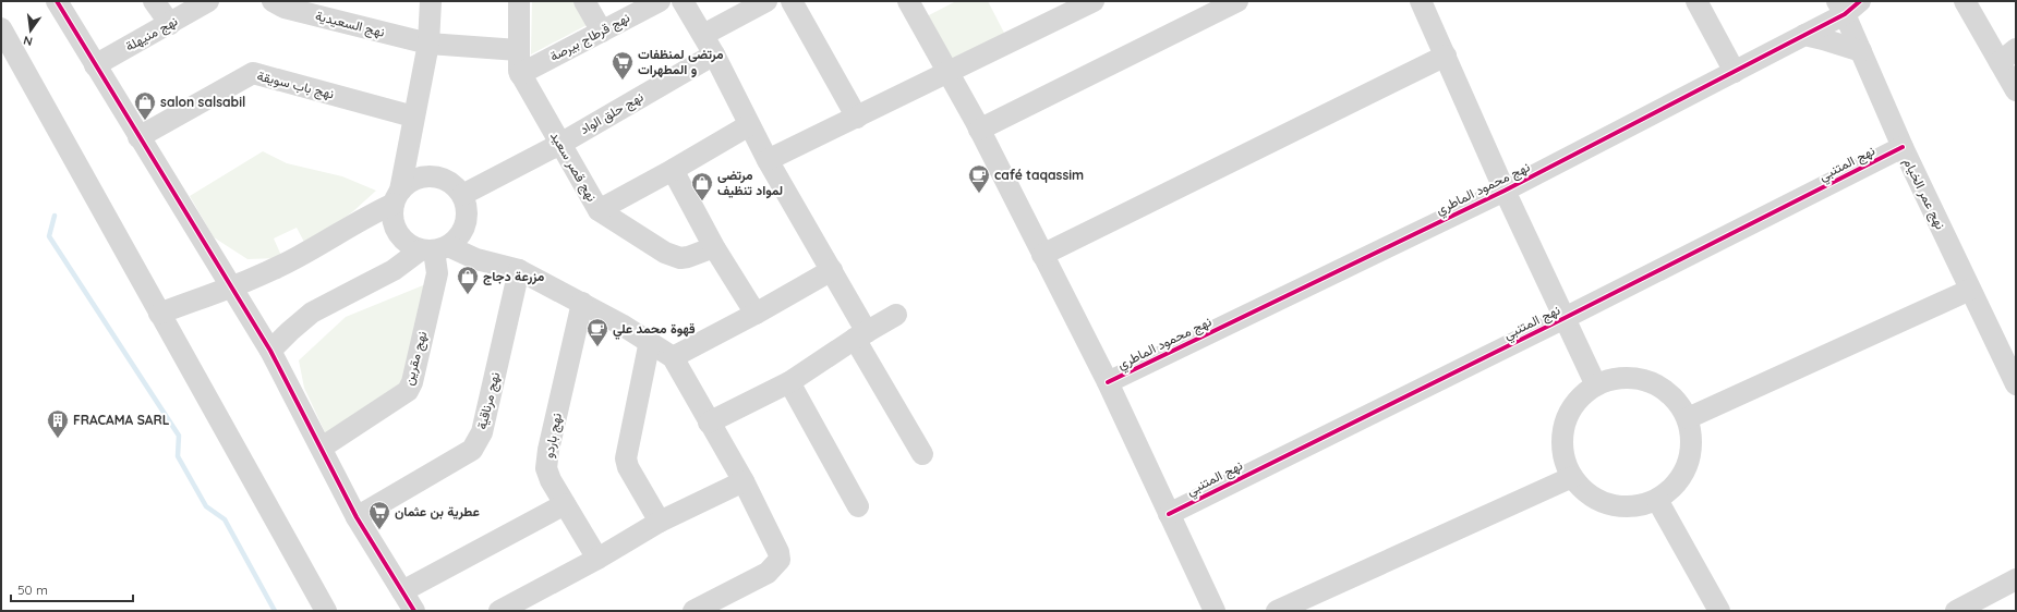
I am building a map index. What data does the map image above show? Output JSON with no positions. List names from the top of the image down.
{
  "streets": {
    "street": [
      "نهج السعيدية",
      "نهج منيهلة",
      "نهج قرطاج بيرصة",
      "نهج باب سويقة",
      "نهج حلق الواد",
      "نهج المتنبي",
      "نهج قصر سعيد",
      "نهج محمود الماطري",
      "نهج عمر الخيام",
      "نهج مقرين",
      "نهج مرناقية",
      "نهج باردو"
    ]
  },
  "crossings": [
    ["نهج السعيدية", "نهج قصر سعيد"],
    ["نهج قرطاج بيرصة", "نهج قصر سعيد"],
    ["نهج حلق الواد", "نهج قصر سعيد"],
    ["نهج حلق الواد", "نهج مقرين"],
    ["نهج المتنبي", "نهج عمر الخيام"],
    ["نهج محمود الماطري", "نهج عمر الخيام"]
  ],
  "places": {
    "supermarket": ["مرتضى لمنظفات و المطهرات", "عطرية بن عثمان"],
    "shop": ["salon salsabil", "مرتضى لمواد تنظيف", "مزرعة دجاج"],
    "cafe": ["café taqassim", "قهوة محمد علي"],
    "building": ["FRACAMA SARL"]
  },
  "scale_bar": "50 m",
  "north": "bottom"
}
